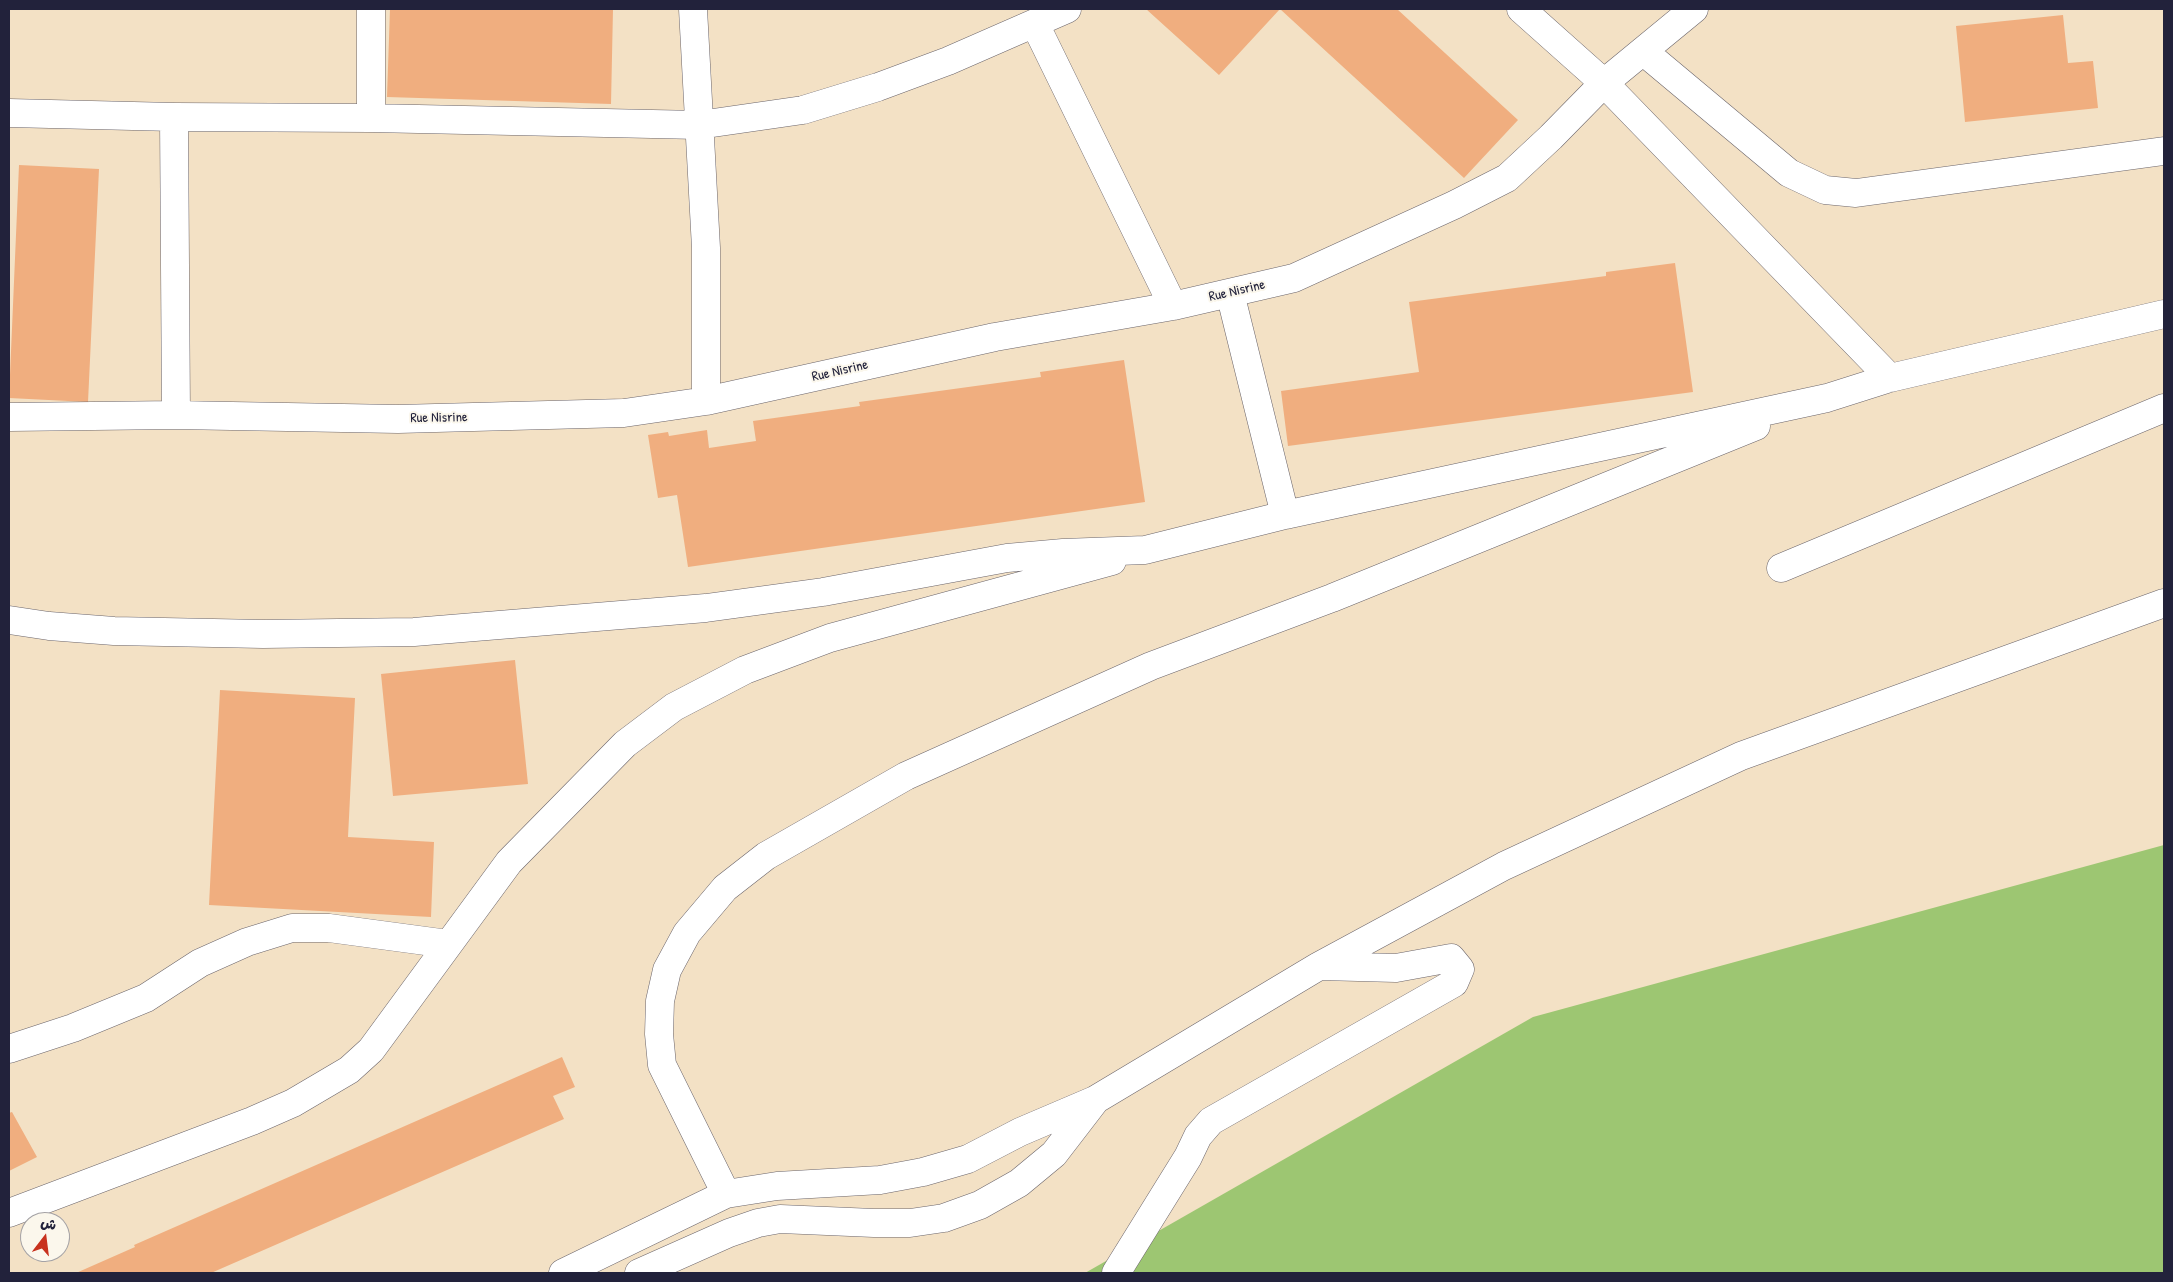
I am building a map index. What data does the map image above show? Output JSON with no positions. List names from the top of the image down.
{
  "streets": {
    "street": ["Rue Nisrine"]
  },
  "north": "top"
}
